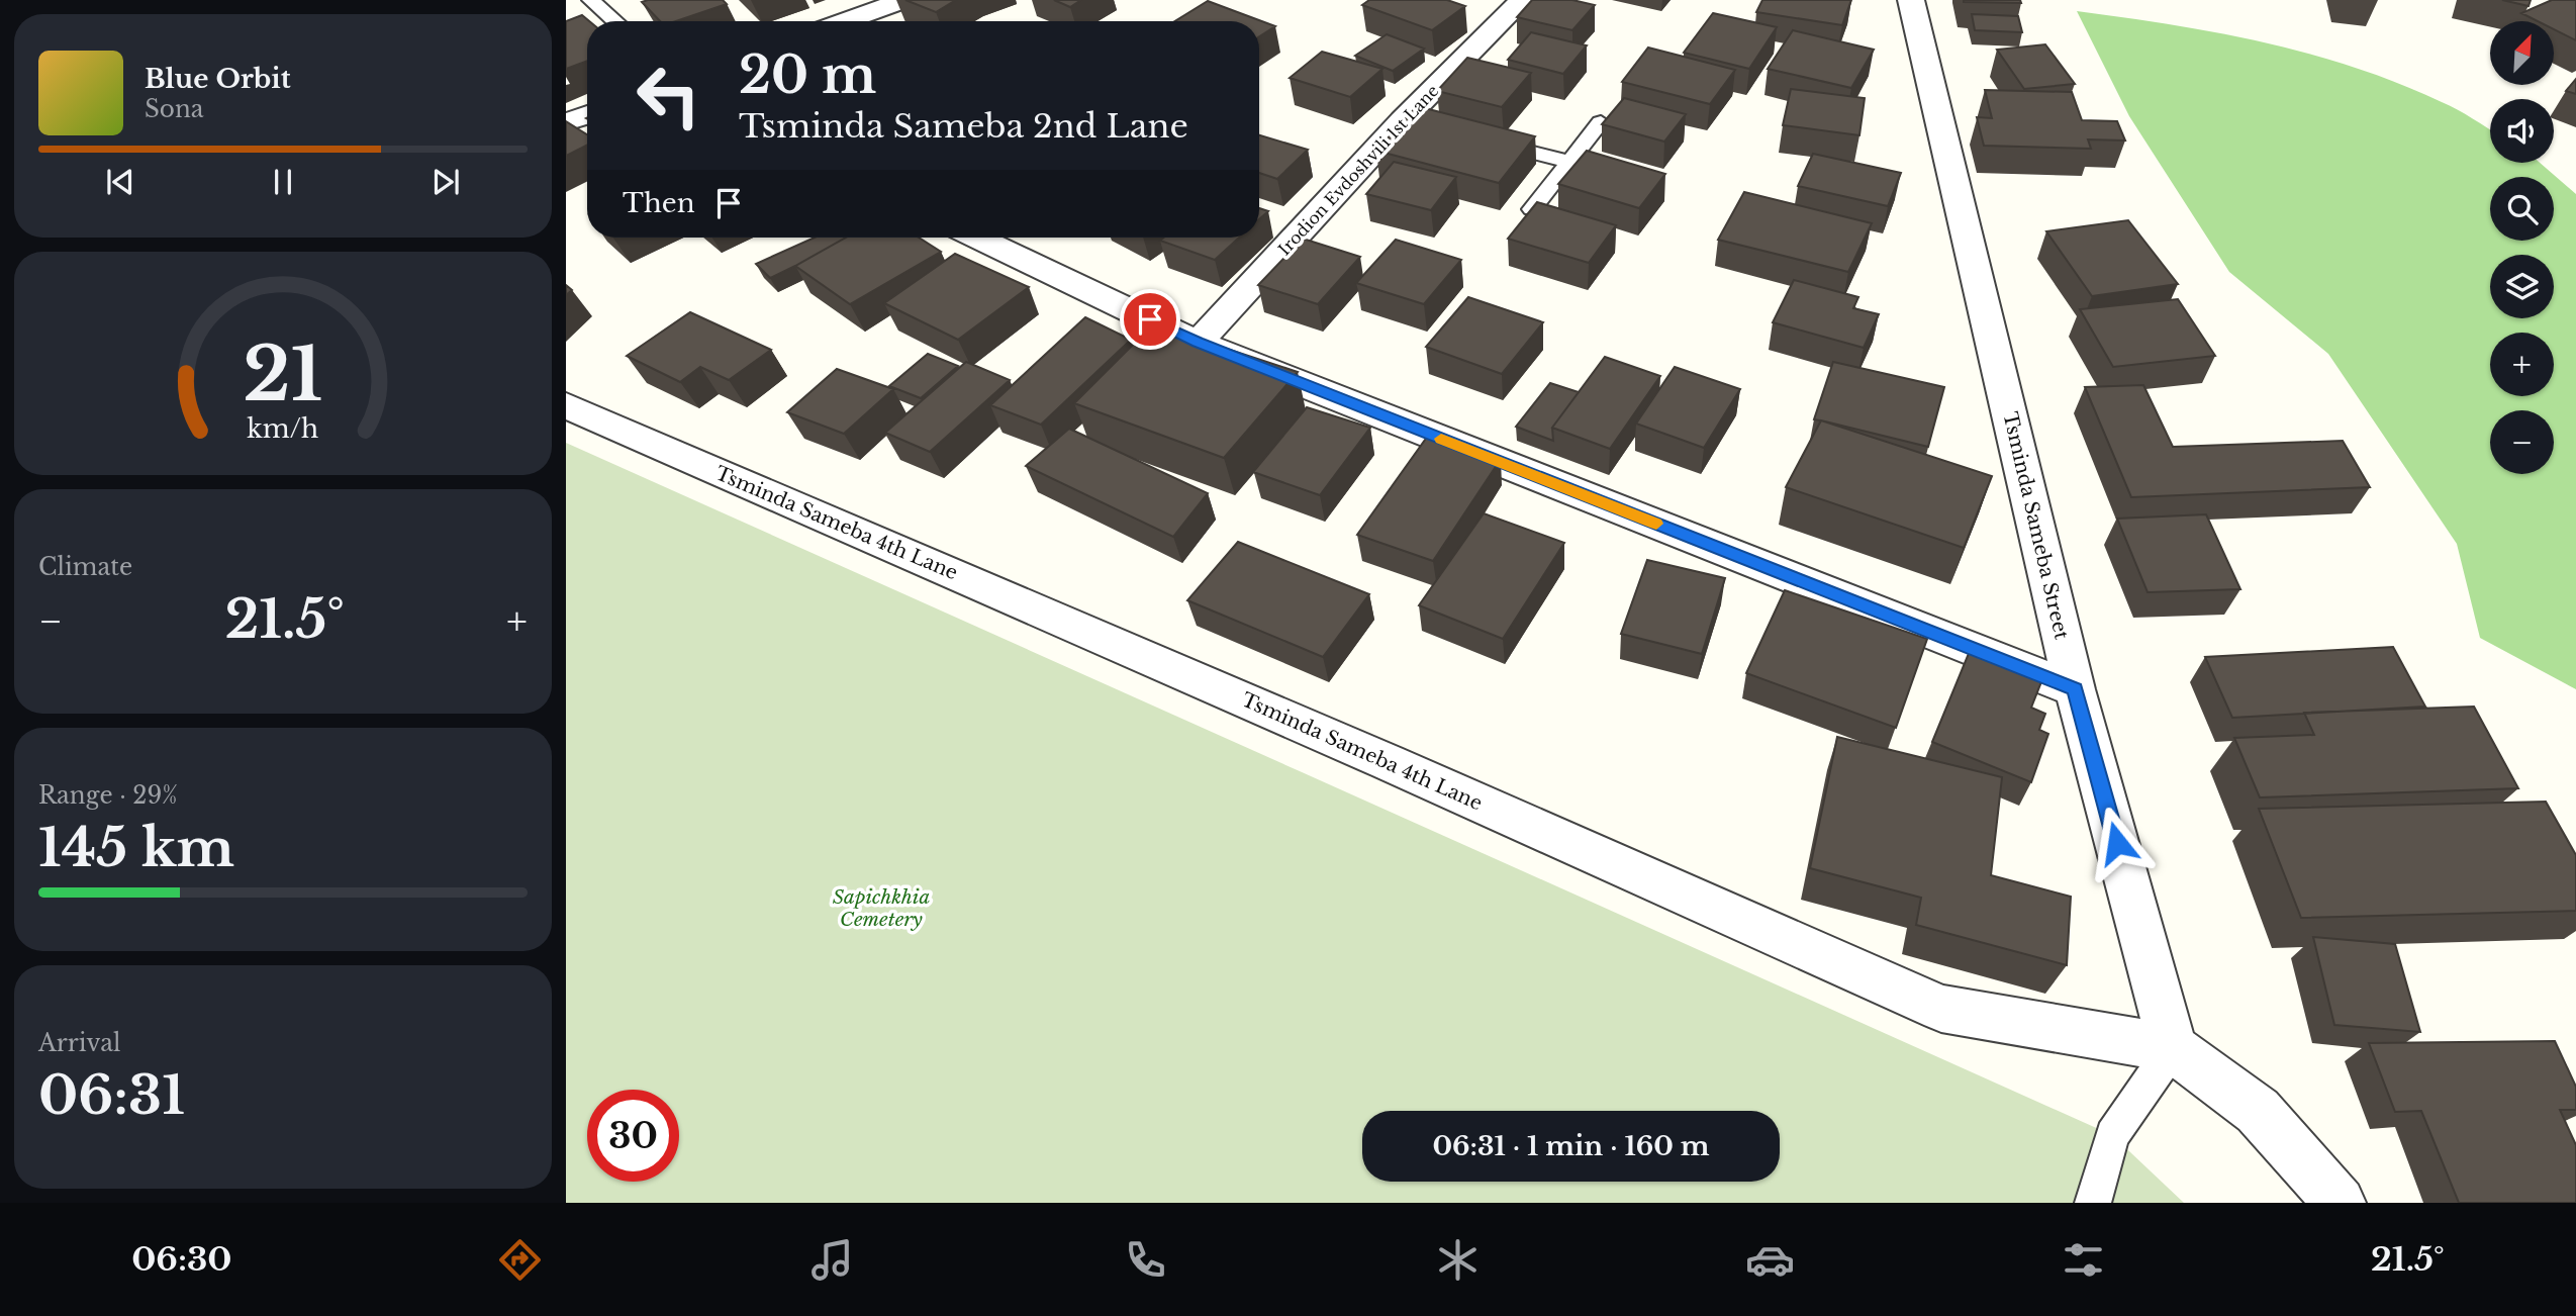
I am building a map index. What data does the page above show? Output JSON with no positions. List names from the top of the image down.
{
  "streets": {
    "street": ["Irodion Evdoshvili 1st Lane", "Tsminda Sameba 4th Lane", "Tsminda Sameba Street"]
  },
  "crossings": [
    ["Tsminda Sameba 4th Lane", "Tsminda Sameba Street"]
  ],
  "parks": ["Sapichkhia Cemetery"],
  "north": "top right",
  "page": {
    "map_buttons": ["+", "−"],
    "turn": ["20 m", "Tsminda Sameba 2nd Lane"],
    "song": ["Blue Orbit", "Sona"],
    "then": "Then",
    "tile": [
      "Climate",
      ["Range · 29%", "145 km"],
      ["Arrival", "06:31"]
    ],
    "heat": ["−", "21.5°", "+"],
    "limit": "30",
    "trip": "06:31 · 1 min · 160 m",
    "tabs": ["06:30", "21.5°"],
    "gauge": ["21", "km/h"]
  }
}
